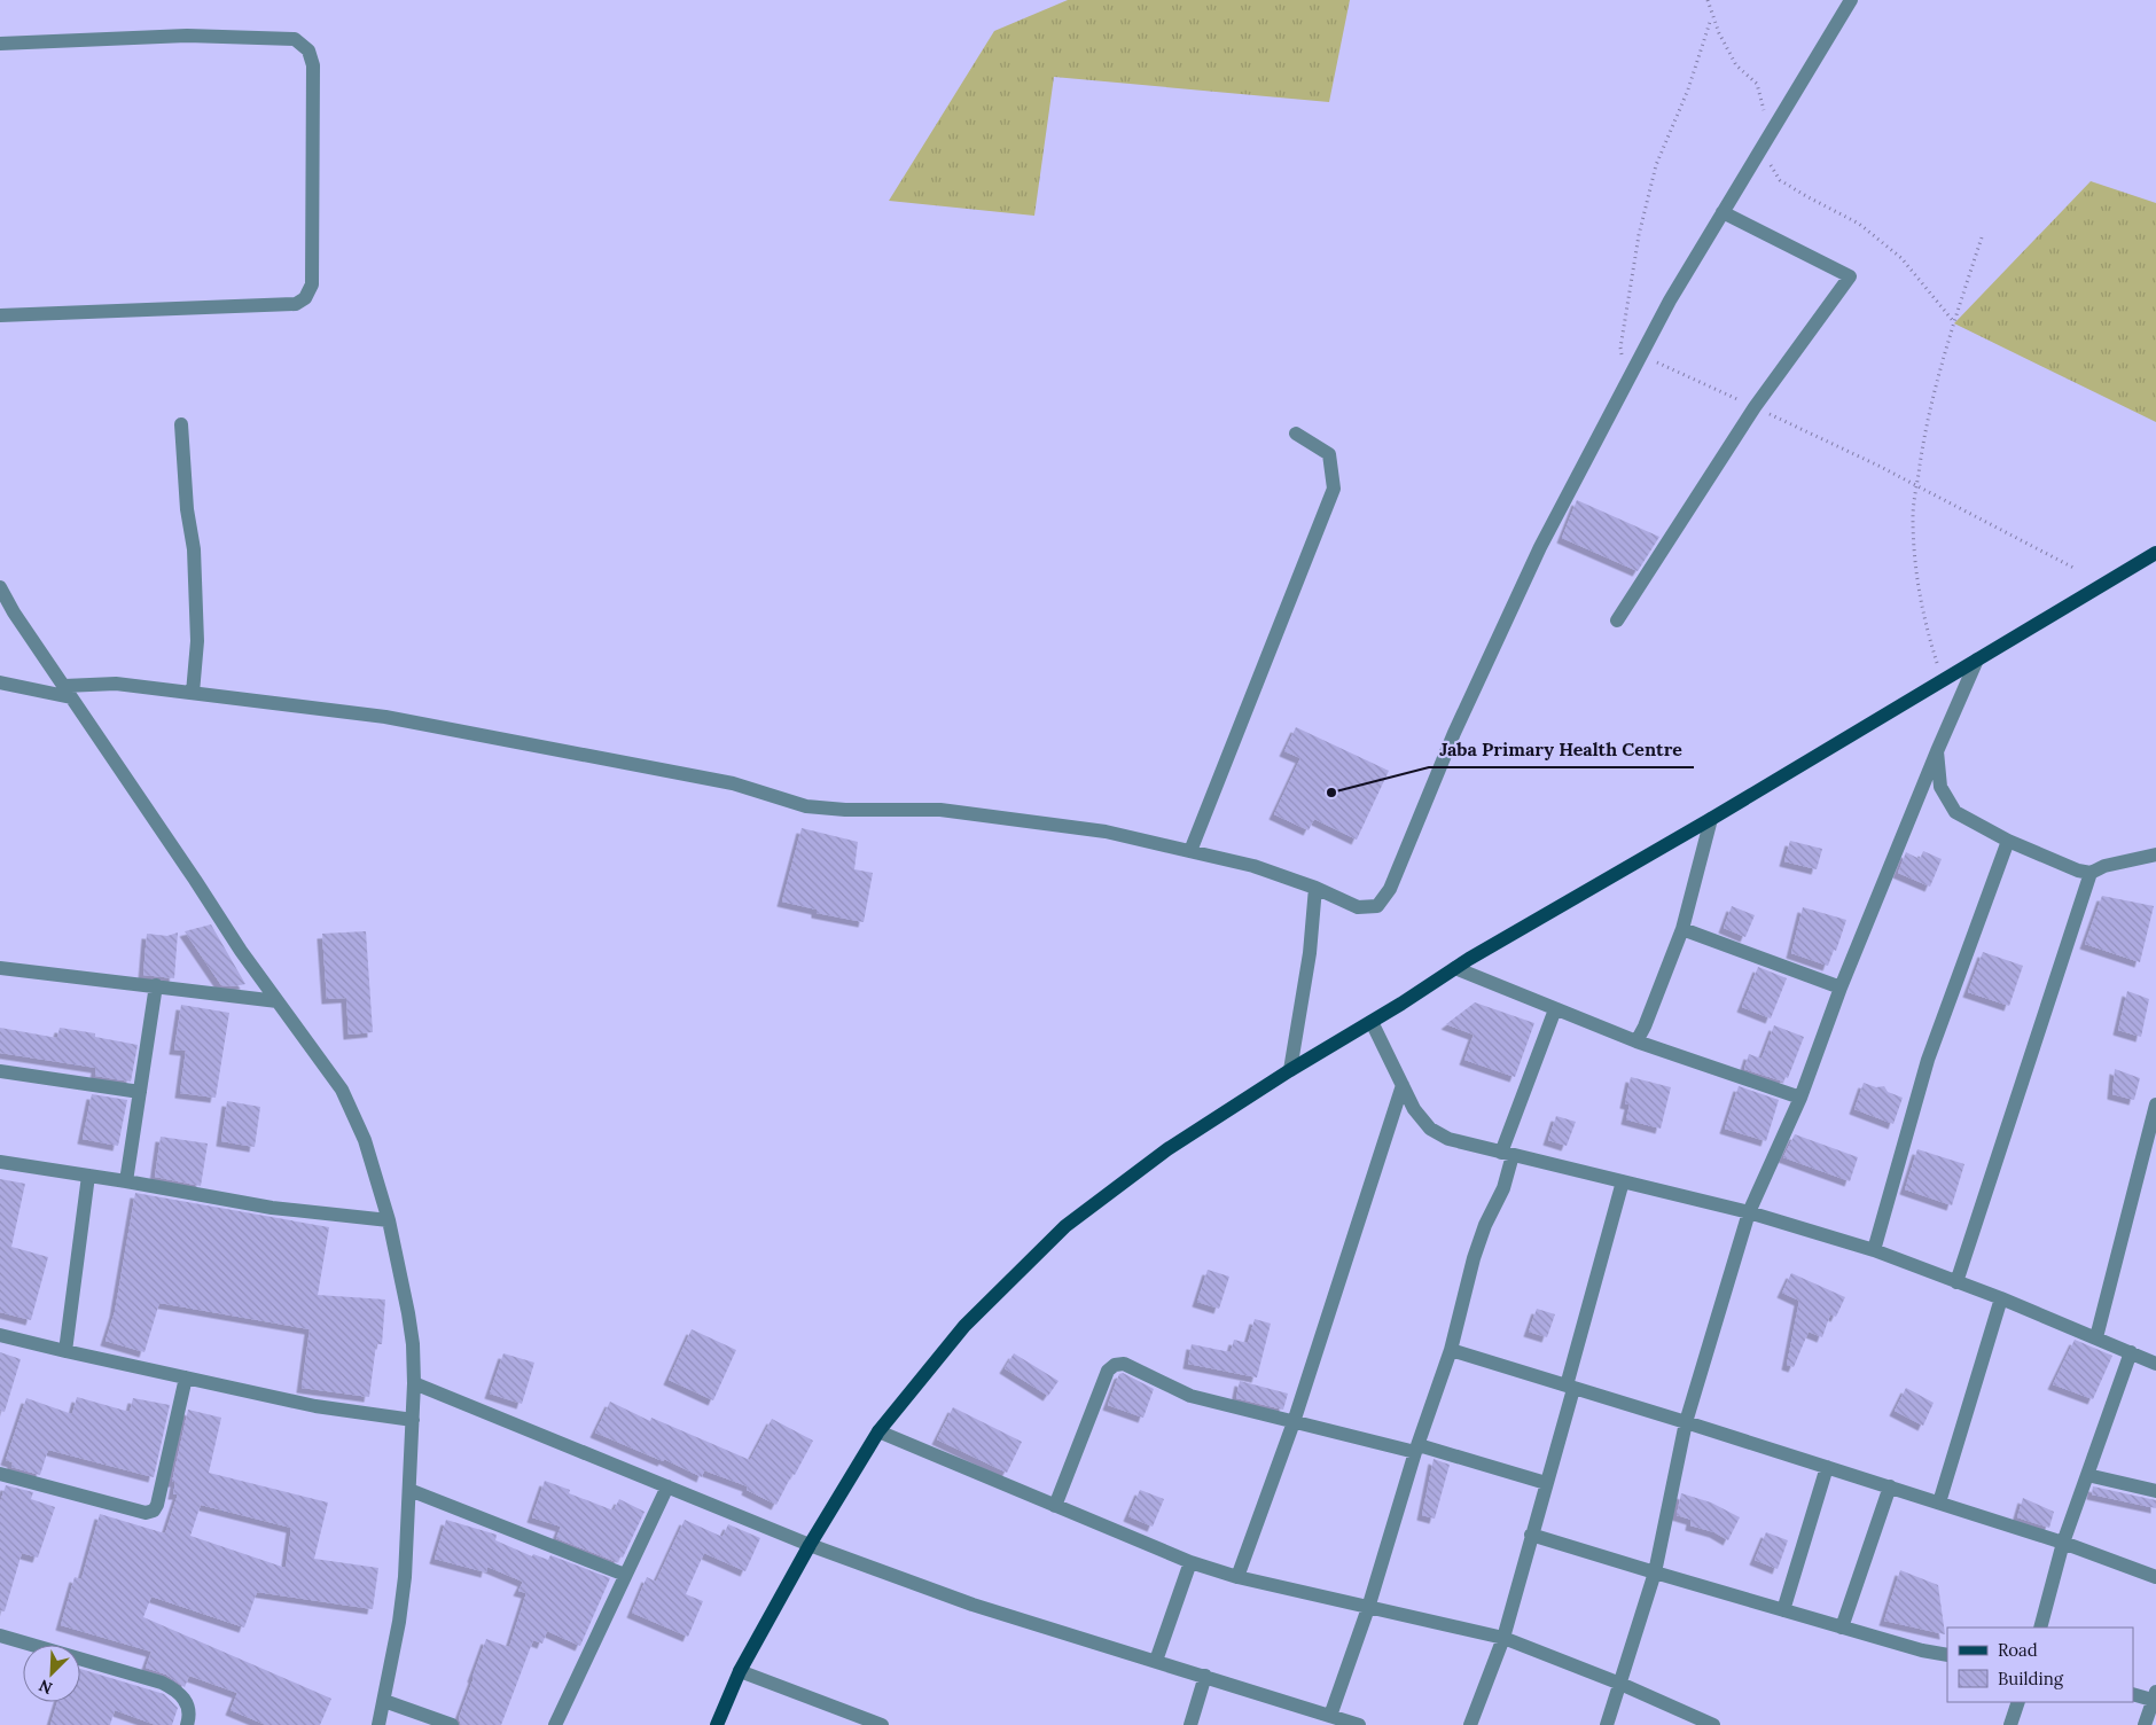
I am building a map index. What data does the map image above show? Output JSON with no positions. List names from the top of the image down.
{
  "places": ["Jaba Primary Health Centre"],
  "legend": ["Road", "Building"],
  "north": "bottom left"
}
